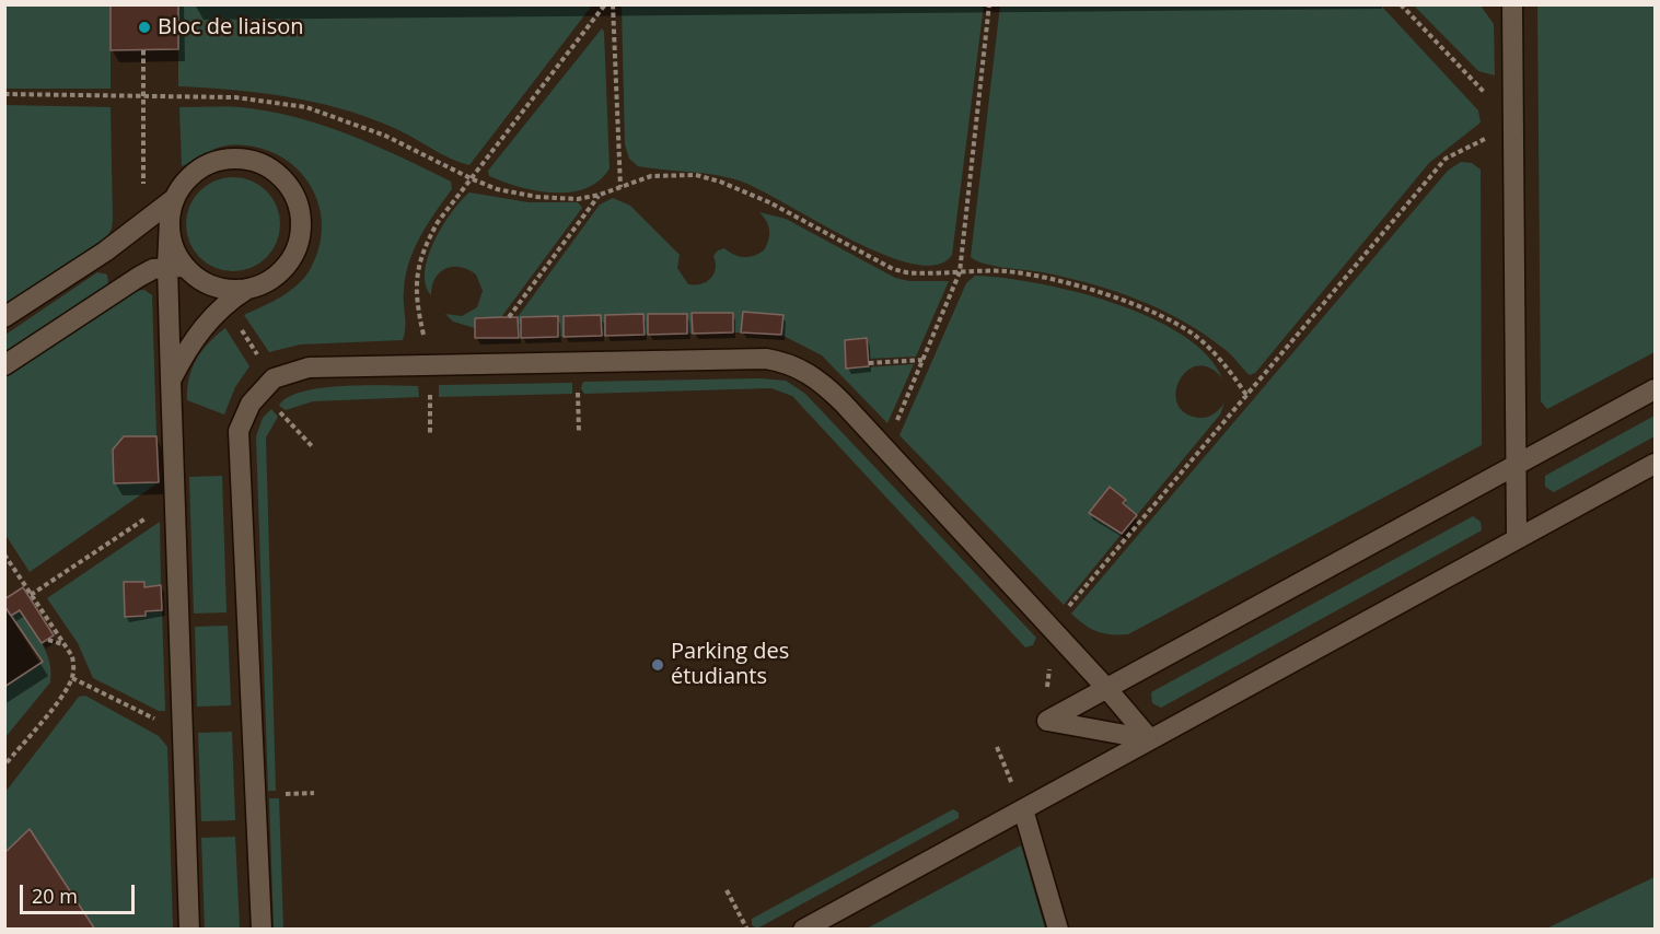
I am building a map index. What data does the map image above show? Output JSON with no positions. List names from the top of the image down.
{
  "places": ["Bloc de liaison", "Parking des étudiants"],
  "scale_bar": "20 m"
}
